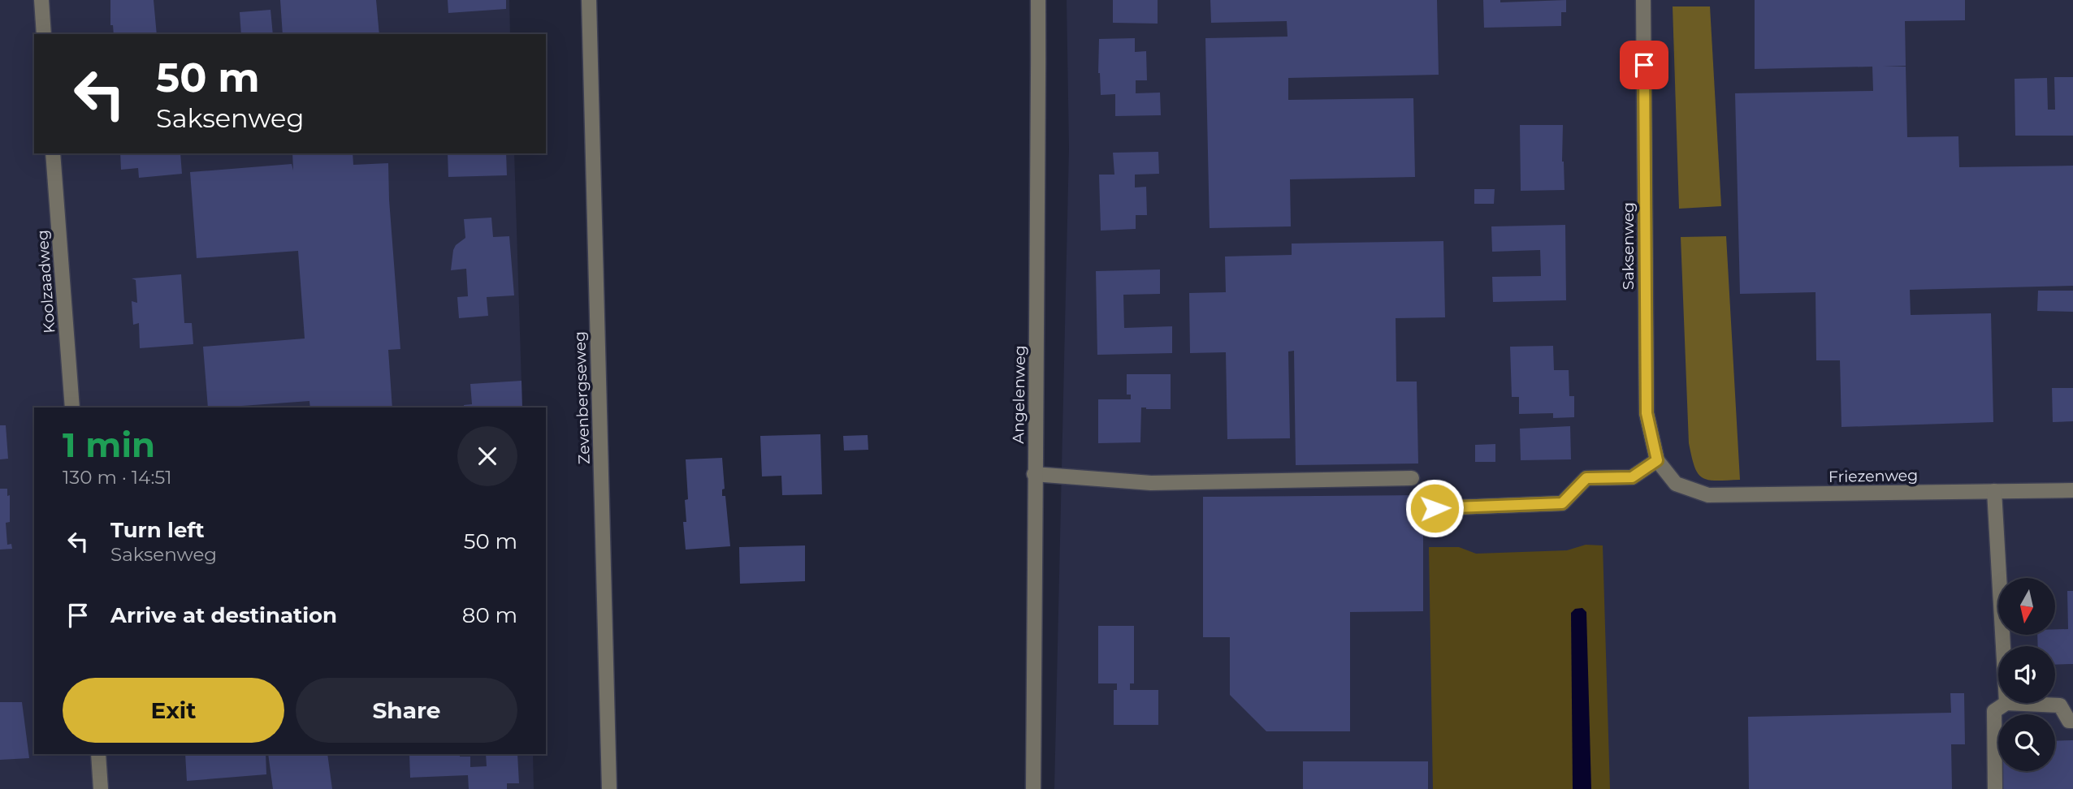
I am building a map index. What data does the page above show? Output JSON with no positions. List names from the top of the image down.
{
  "streets": {
    "street": [
      "Saksenweg",
      "Koolzaadweg",
      "Angelenweg",
      "Zevenbergseweg",
      "Friezenweg"
    ]
  },
  "crossings": [
    ["Saksenweg", "Friezenweg"]
  ],
  "north": "bottom",
  "page": {
    "turn": ["50 m", "Saksenweg"],
    "heading": ["1 min", "130 m · 14:51"],
    "list": [
      {
        "name": "Turn left",
        "note": "Saksenweg",
        "value": "50 m"
      },
      {
        "name": "Arrive at destination",
        "value": "80 m"
      }
    ],
    "buttons": ["Exit", "Share"]
  }
}
